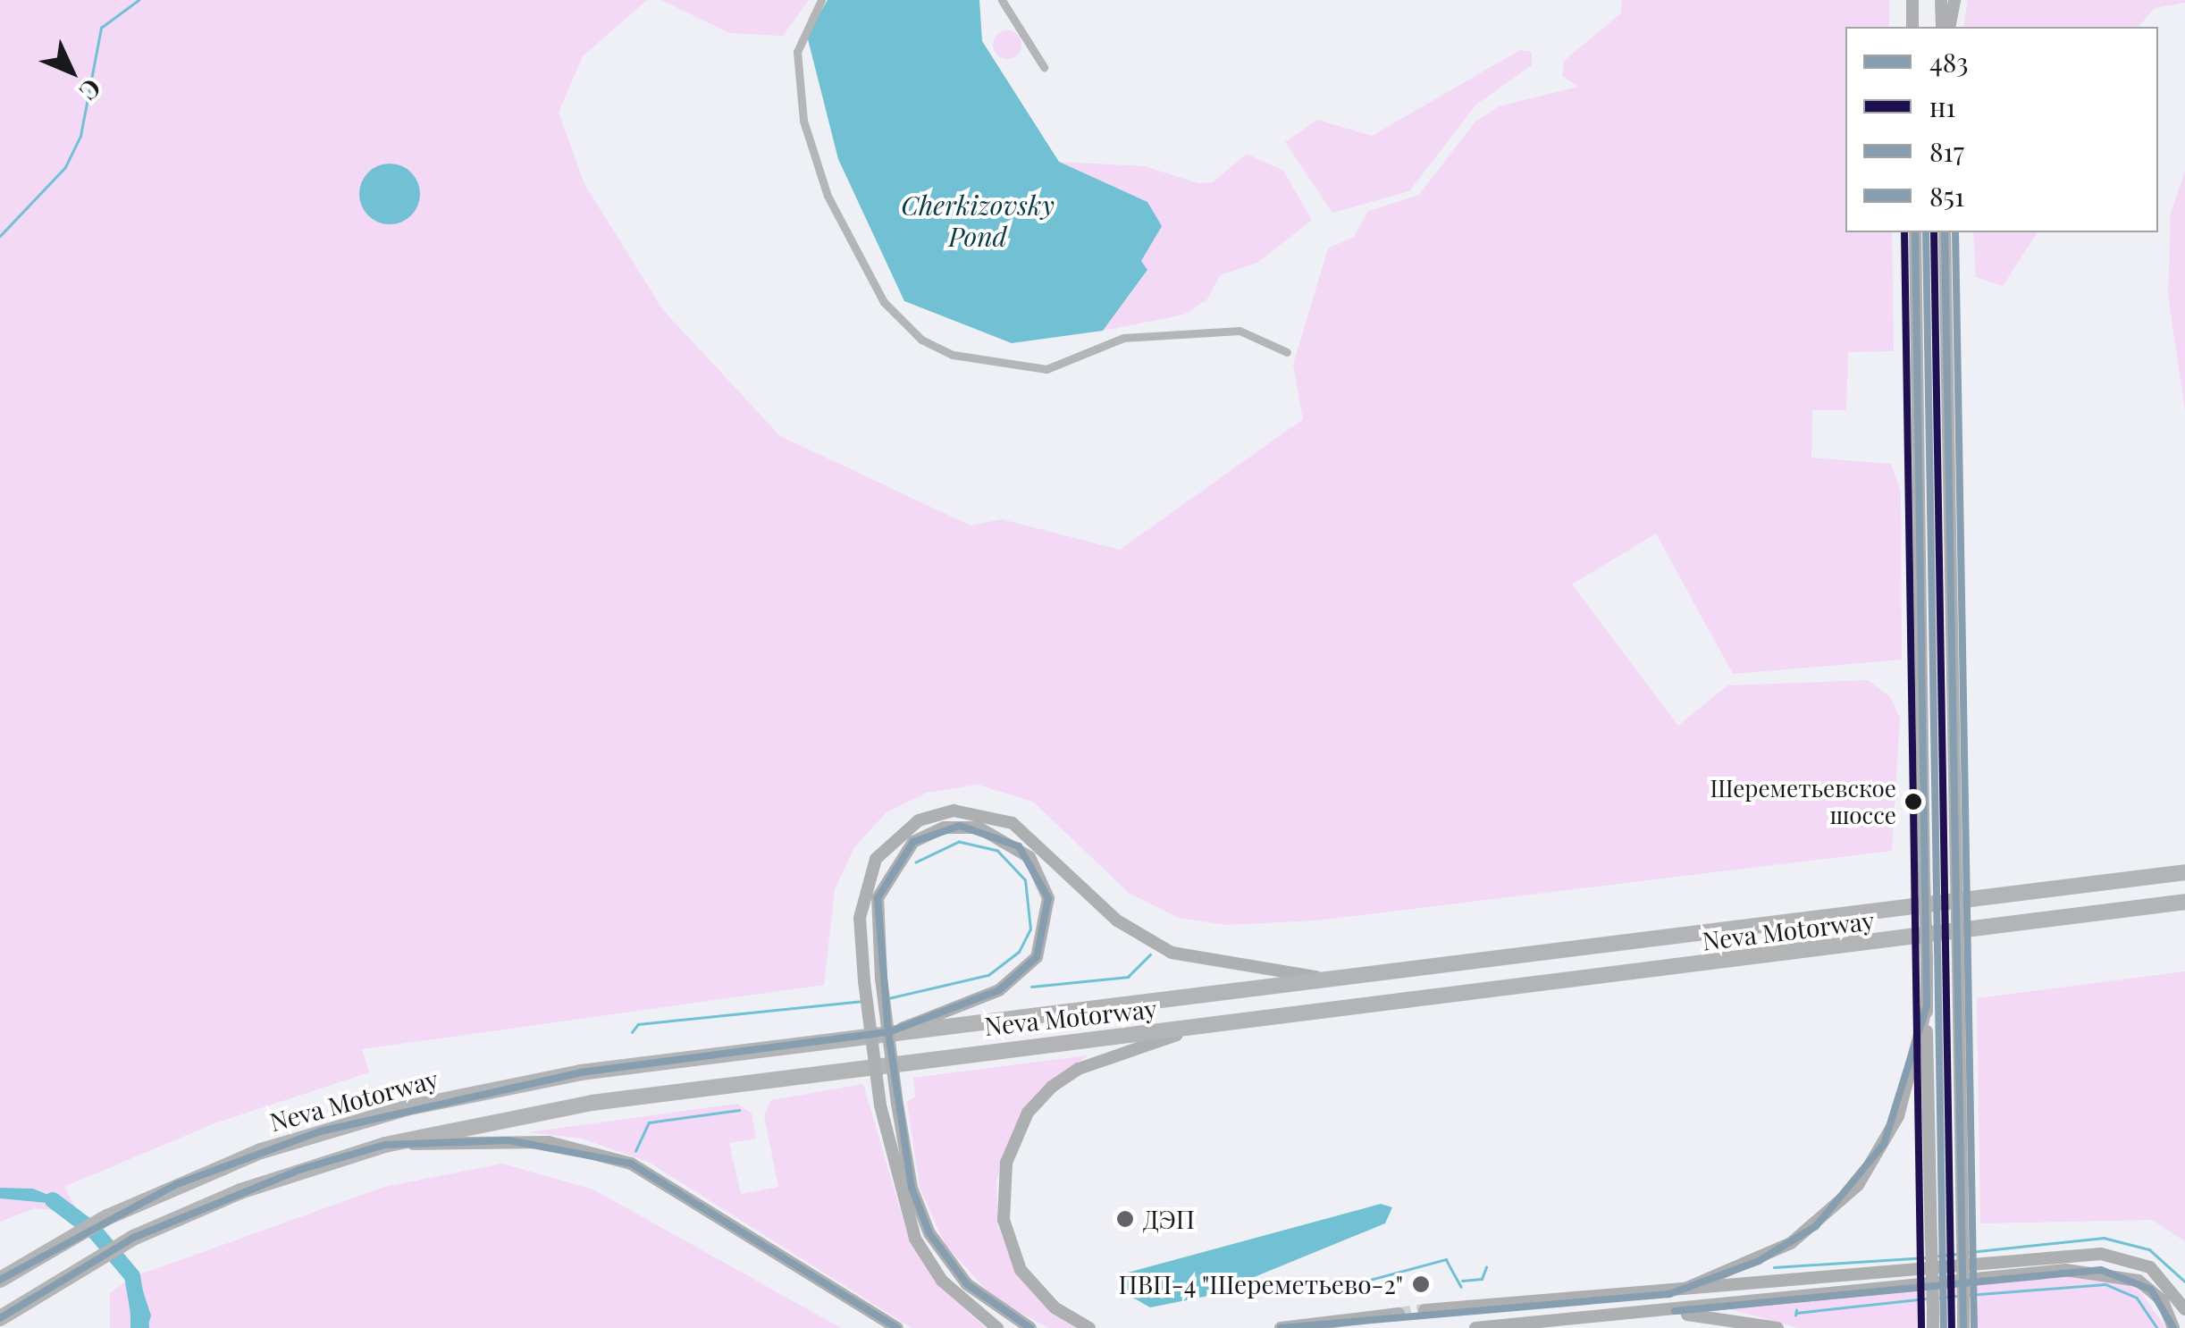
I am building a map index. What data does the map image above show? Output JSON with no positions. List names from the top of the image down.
{
  "streets": {
    "highway": ["Neva Motorway"]
  },
  "water": ["Cherkizovsky Pond"],
  "places": ["Шереметьевское шоссе", "ДЭП", "ПВП-4 \"Шереметьево-2\""],
  "lines": [
    "transit line 483",
    "transit line н1",
    "transit line 817",
    "transit line 851"
  ],
  "legend": [
    "483",
    "н1",
    "817",
    "851"
  ],
  "north": "bottom right"
}
